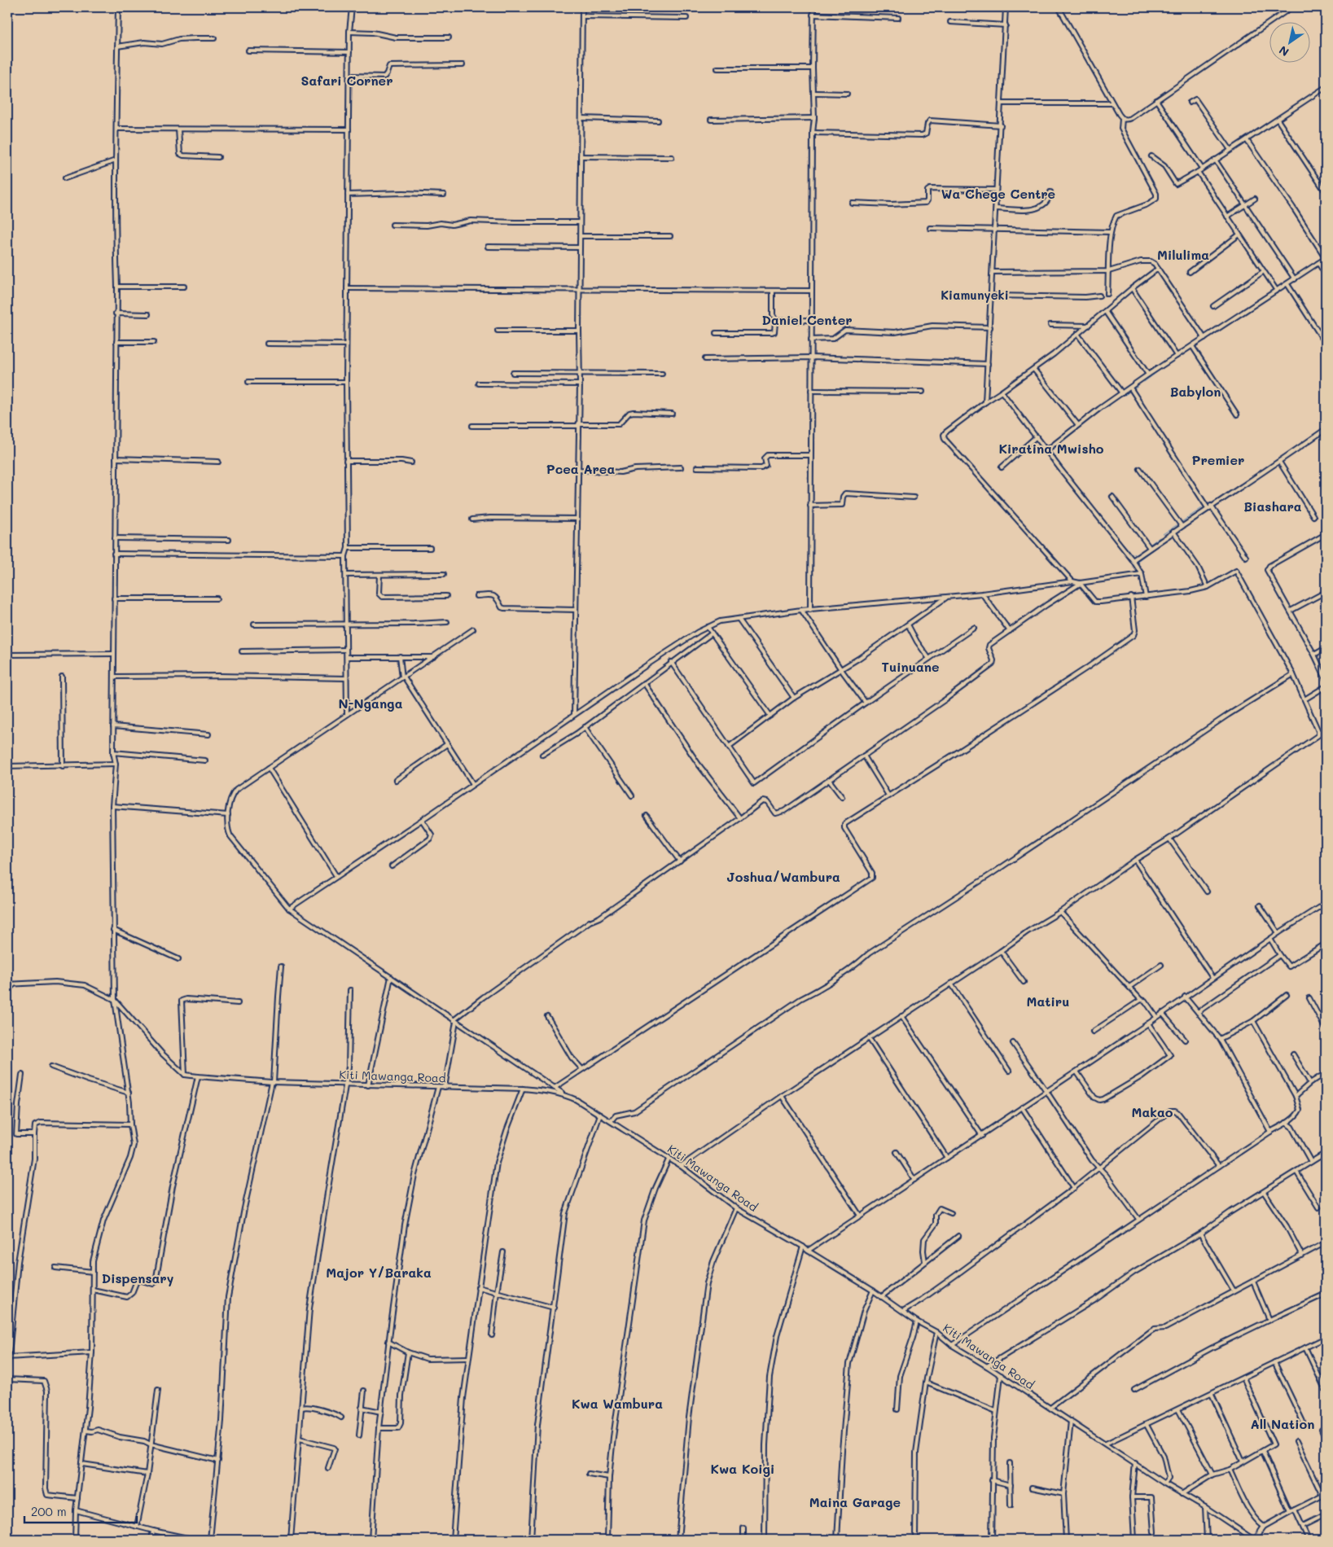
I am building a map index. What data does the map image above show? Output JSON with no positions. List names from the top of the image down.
{
  "streets": {
    "street": ["Kiti Mawanga Road"]
  },
  "districts": [
    "Safari Corner",
    "Wa Chege Centre",
    "Milulima",
    "Kiamunyeki",
    "Daniel Center",
    "Babylon",
    "Kiratina Mwisho",
    "Premier",
    "Pcea Area",
    "Biashara",
    "Tuinuane",
    "N-Nganga",
    "Joshua/Wambura",
    "Matiru",
    "Makao",
    "Major Y/Baraka",
    "Dispensary",
    "Kwa Wambura",
    "All Nation",
    "Kwa Koigi",
    "Maina Garage"
  ],
  "scale_bar": "200 m",
  "north": "bottom left"
}
